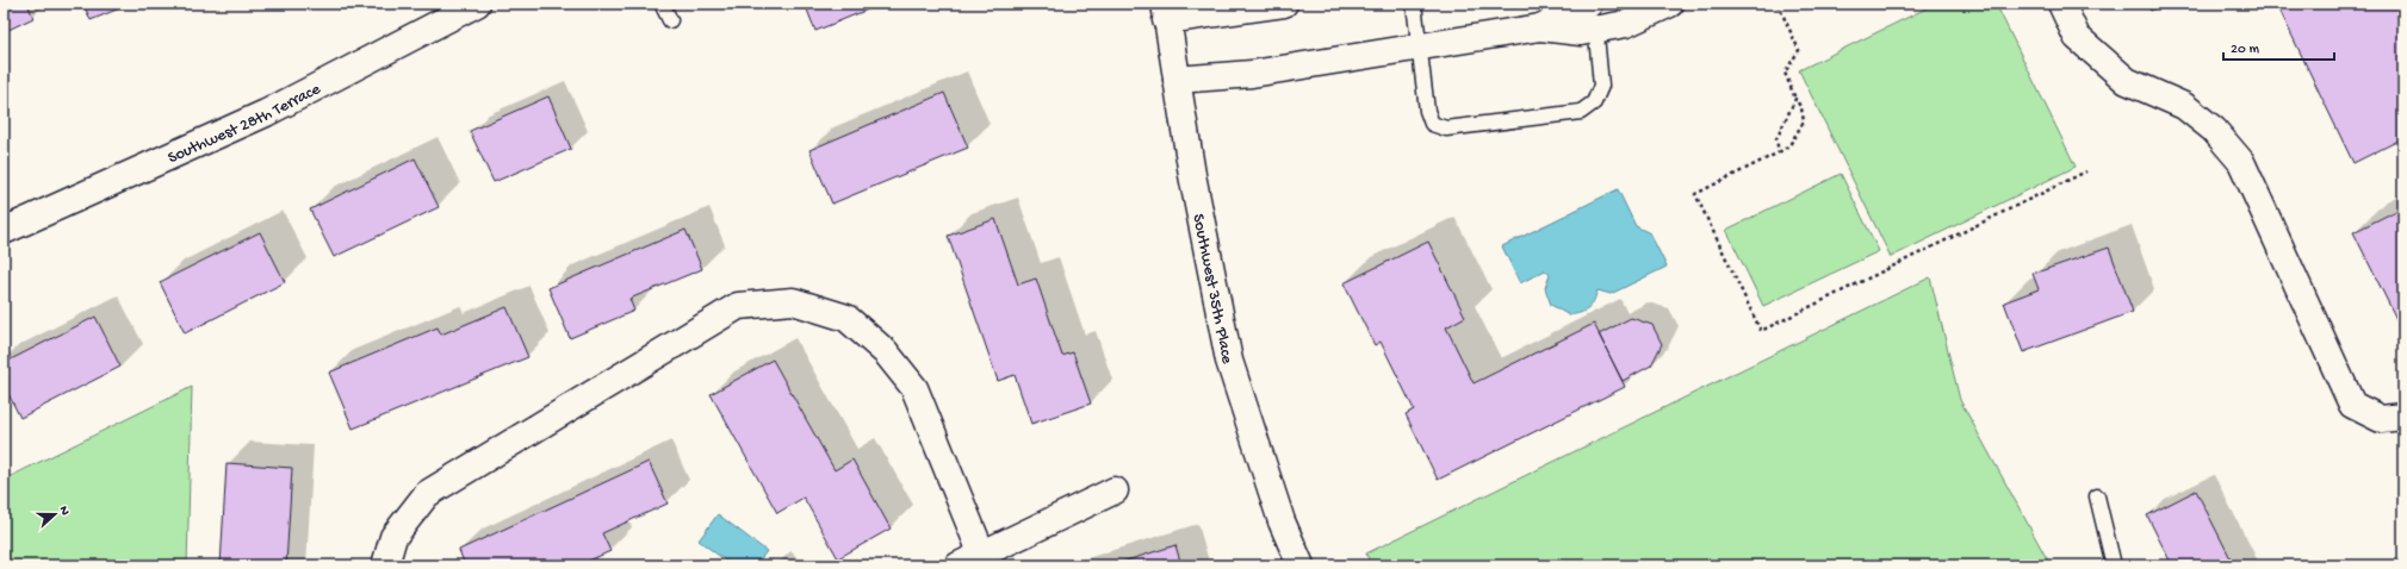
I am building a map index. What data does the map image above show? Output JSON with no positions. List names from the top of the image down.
{
  "streets": {
    "street": ["Southwest 28th Terrace", "Southwest 35th Place"]
  },
  "scale_bar": "20 m",
  "north": "right"
}
